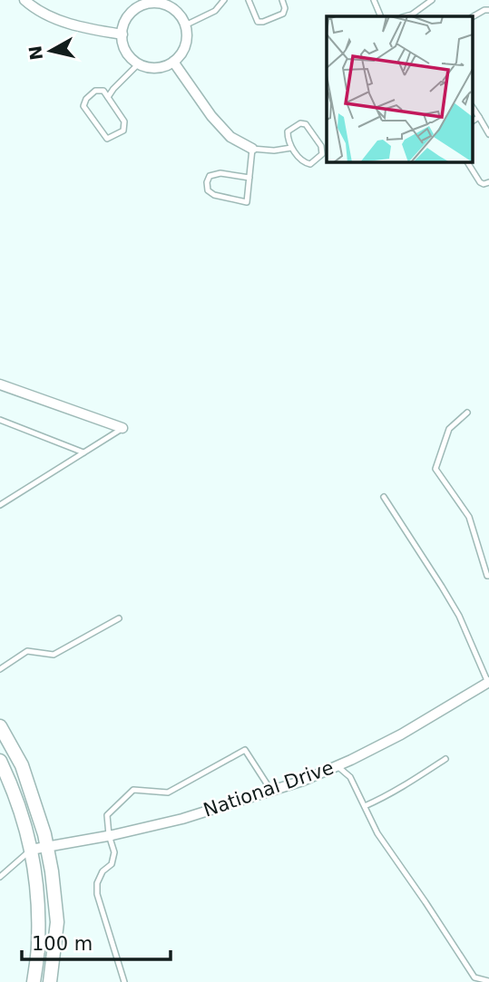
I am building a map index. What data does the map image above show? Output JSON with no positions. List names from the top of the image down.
{
  "streets": {
    "street": ["National Drive"]
  },
  "scale_bar": "100 m",
  "north": "left"
}
